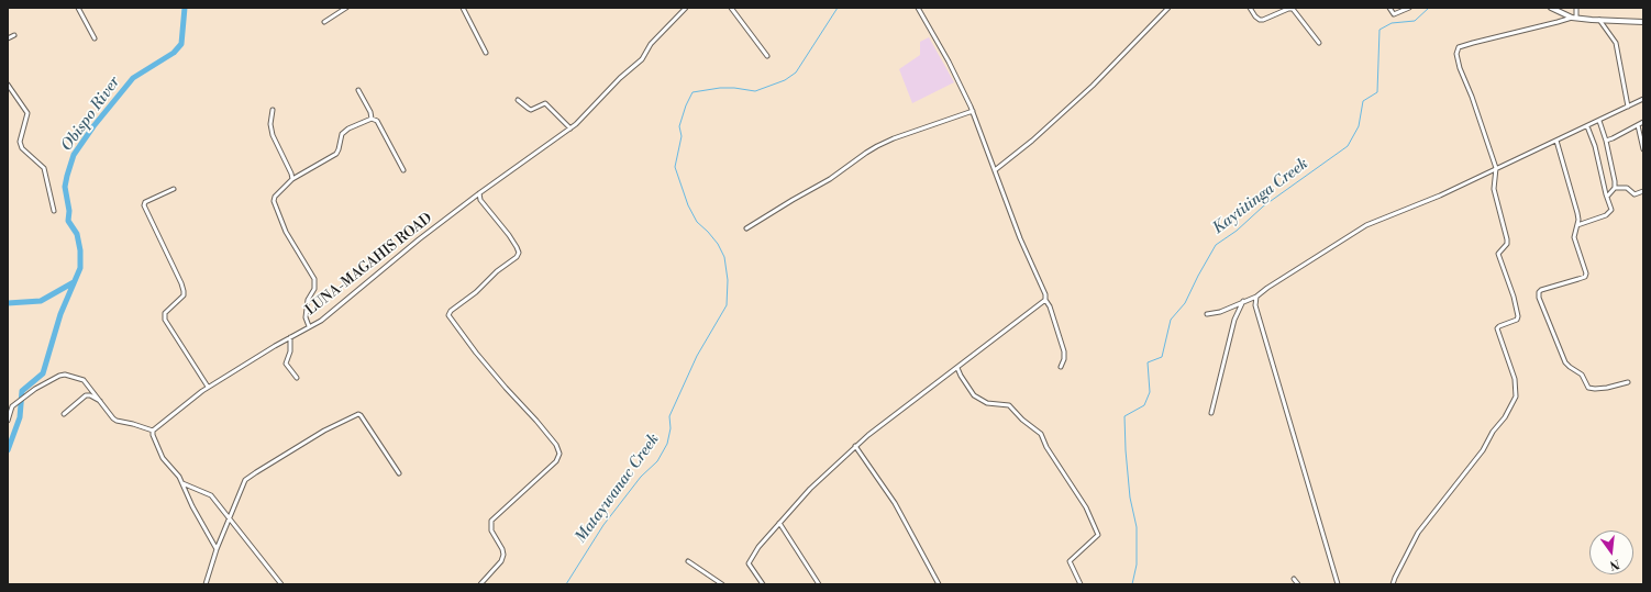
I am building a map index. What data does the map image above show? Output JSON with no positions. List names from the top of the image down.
{
  "streets": {
    "street": ["LUNA-MAGAHIS ROAD"]
  },
  "water": ["Obispo River", "Kaytitinga Creek", "Mataywanac Creek"],
  "north": "bottom"
}
